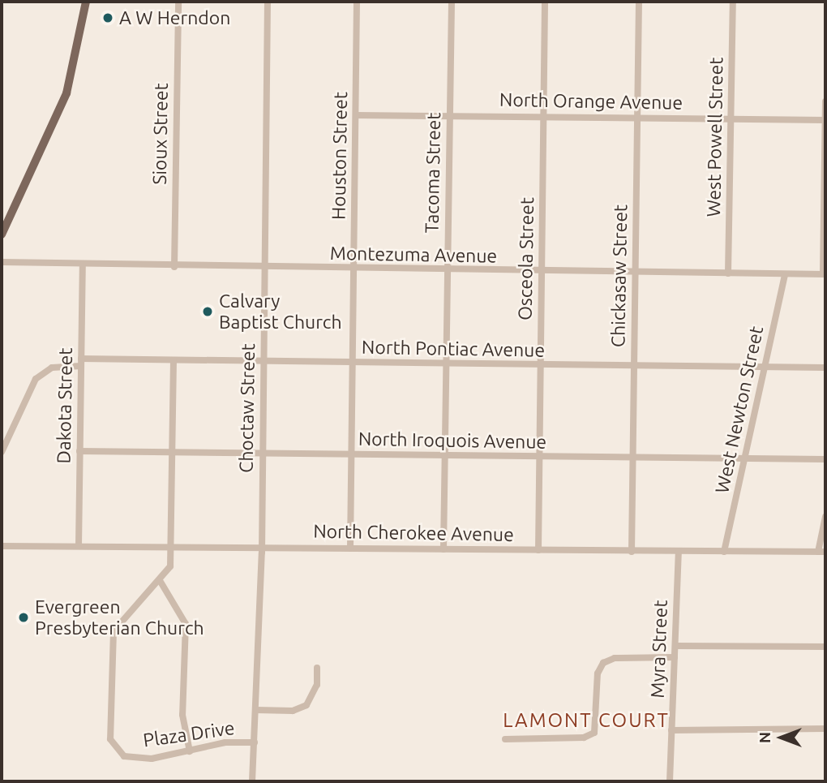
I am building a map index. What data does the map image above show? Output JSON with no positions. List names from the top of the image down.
{
  "streets": {
    "street": [
      "North Orange Avenue",
      "Sioux Street",
      "West Powell Street",
      "Houston Street",
      "Tacoma Street",
      "Montezuma Avenue",
      "Osceola Street",
      "Chickasaw Street",
      "North Pontiac Avenue",
      "Dakota Street",
      "Choctaw Street",
      "West Newton Street",
      "North Iroquois Avenue",
      "North Cherokee Avenue",
      "Myra Street",
      "Plaza Drive"
    ]
  },
  "crossings": [
    ["North Orange Avenue", "West Powell Street"],
    ["North Orange Avenue", "Houston Street"],
    ["North Orange Avenue", "Tacoma Street"],
    ["North Orange Avenue", "Osceola Street"],
    ["North Orange Avenue", "Chickasaw Street"],
    ["Sioux Street", "Montezuma Avenue"],
    ["West Powell Street", "Montezuma Avenue"],
    ["Houston Street", "Montezuma Avenue"],
    ["Houston Street", "North Pontiac Avenue"],
    ["Houston Street", "North Iroquois Avenue"],
    ["Houston Street", "North Cherokee Avenue"],
    ["Tacoma Street", "Montezuma Avenue"],
    ["Tacoma Street", "North Pontiac Avenue"],
    ["Tacoma Street", "North Iroquois Avenue"],
    ["Tacoma Street", "North Cherokee Avenue"],
    ["Montezuma Avenue", "Osceola Street"],
    ["Montezuma Avenue", "Chickasaw Street"],
    ["Montezuma Avenue", "Dakota Street"],
    ["Montezuma Avenue", "Choctaw Street"],
    ["Montezuma Avenue", "West Newton Street"],
    ["Osceola Street", "North Pontiac Avenue"],
    ["Osceola Street", "North Iroquois Avenue"],
    ["Osceola Street", "North Cherokee Avenue"],
    ["Chickasaw Street", "North Pontiac Avenue"],
    ["Chickasaw Street", "North Iroquois Avenue"],
    ["Chickasaw Street", "North Cherokee Avenue"],
    ["North Pontiac Avenue", "Dakota Street"],
    ["North Pontiac Avenue", "Choctaw Street"],
    ["North Pontiac Avenue", "West Newton Street"],
    ["Dakota Street", "North Iroquois Avenue"],
    ["Dakota Street", "North Cherokee Avenue"],
    ["Choctaw Street", "North Iroquois Avenue"],
    ["Choctaw Street", "North Cherokee Avenue"],
    ["Choctaw Street", "Plaza Drive"],
    ["West Newton Street", "North Iroquois Avenue"],
    ["West Newton Street", "North Cherokee Avenue"],
    ["North Cherokee Avenue", "Myra Street"]
  ],
  "districts": ["LAMONT COURT"],
  "places": ["A W Herndon", "Calvary Baptist Church", "Evergreen Presbyterian Church"],
  "north": "left"
}
